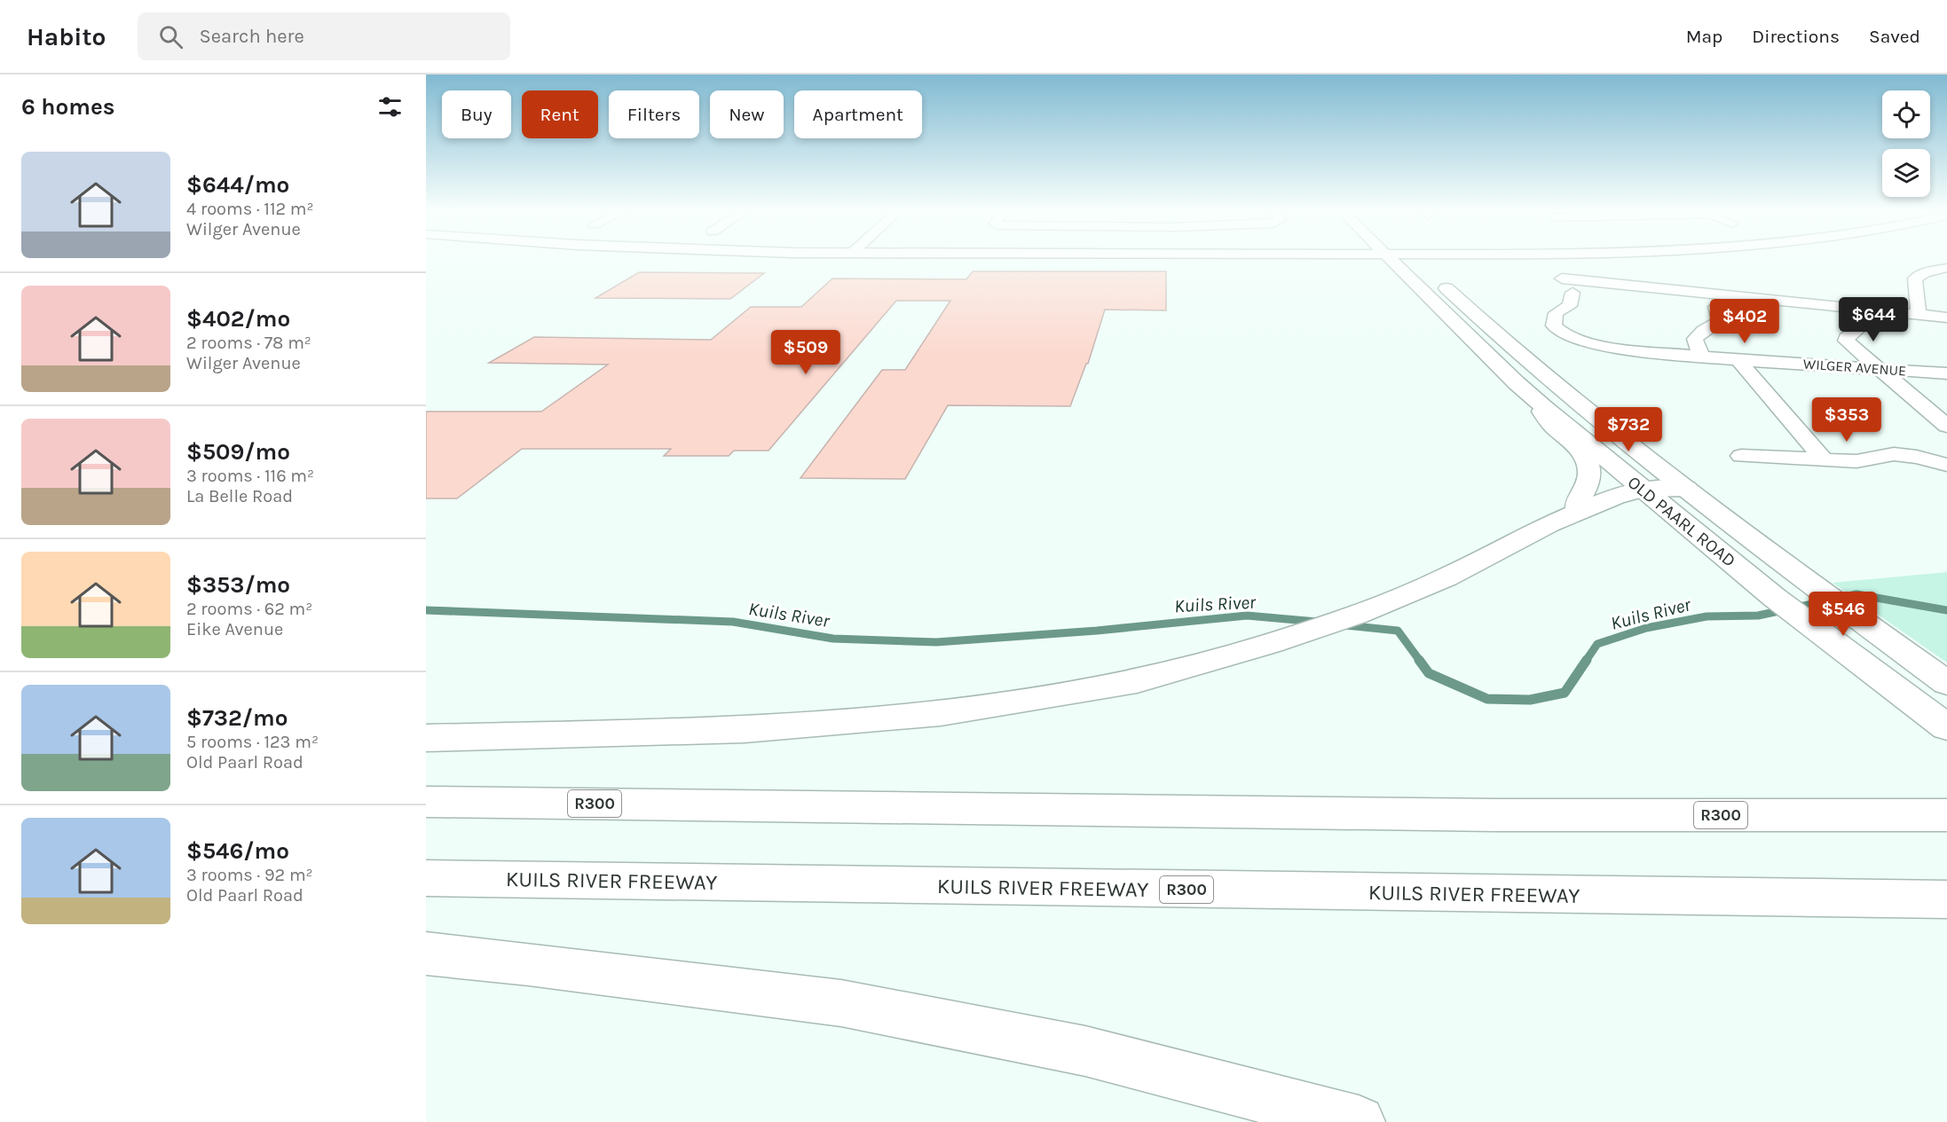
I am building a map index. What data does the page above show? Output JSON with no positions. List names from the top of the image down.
{
  "streets": {
    "main road": ["OLD PAARL ROAD", "R300", "KUILS RIVER FREEWAY"],
    "street": ["WILGER AVENUE"]
  },
  "water": ["Kuils River"],
  "page": {
    "header": "Habito",
    "search": "Search here",
    "nav": ["Map", "Directions", "Saved"],
    "heading": "6 homes",
    "chip": [
      "Buy",
      "Rent",
      "Filters",
      "New",
      "Apartment"
    ],
    "list": [
      {
        "name": "$644/mo",
        "note": "4 rooms · 112 m² · Wilger Avenue"
      },
      {
        "name": "$402/mo",
        "note": "2 rooms · 78 m² · Wilger Avenue"
      },
      {
        "name": "$509/mo",
        "note": "3 rooms · 116 m² · La Belle Road"
      },
      {
        "name": "$353/mo",
        "note": "2 rooms · 62 m² · Eike Avenue"
      },
      {
        "name": "$732/mo",
        "note": "5 rooms · 123 m² · Old Paarl Road"
      },
      {
        "name": "$546/mo",
        "note": "3 rooms · 92 m² · Old Paarl Road"
      }
    ],
    "price": [
      "$644",
      "$402",
      "$509",
      "$353",
      "$732",
      "$546"
    ]
  }
}
